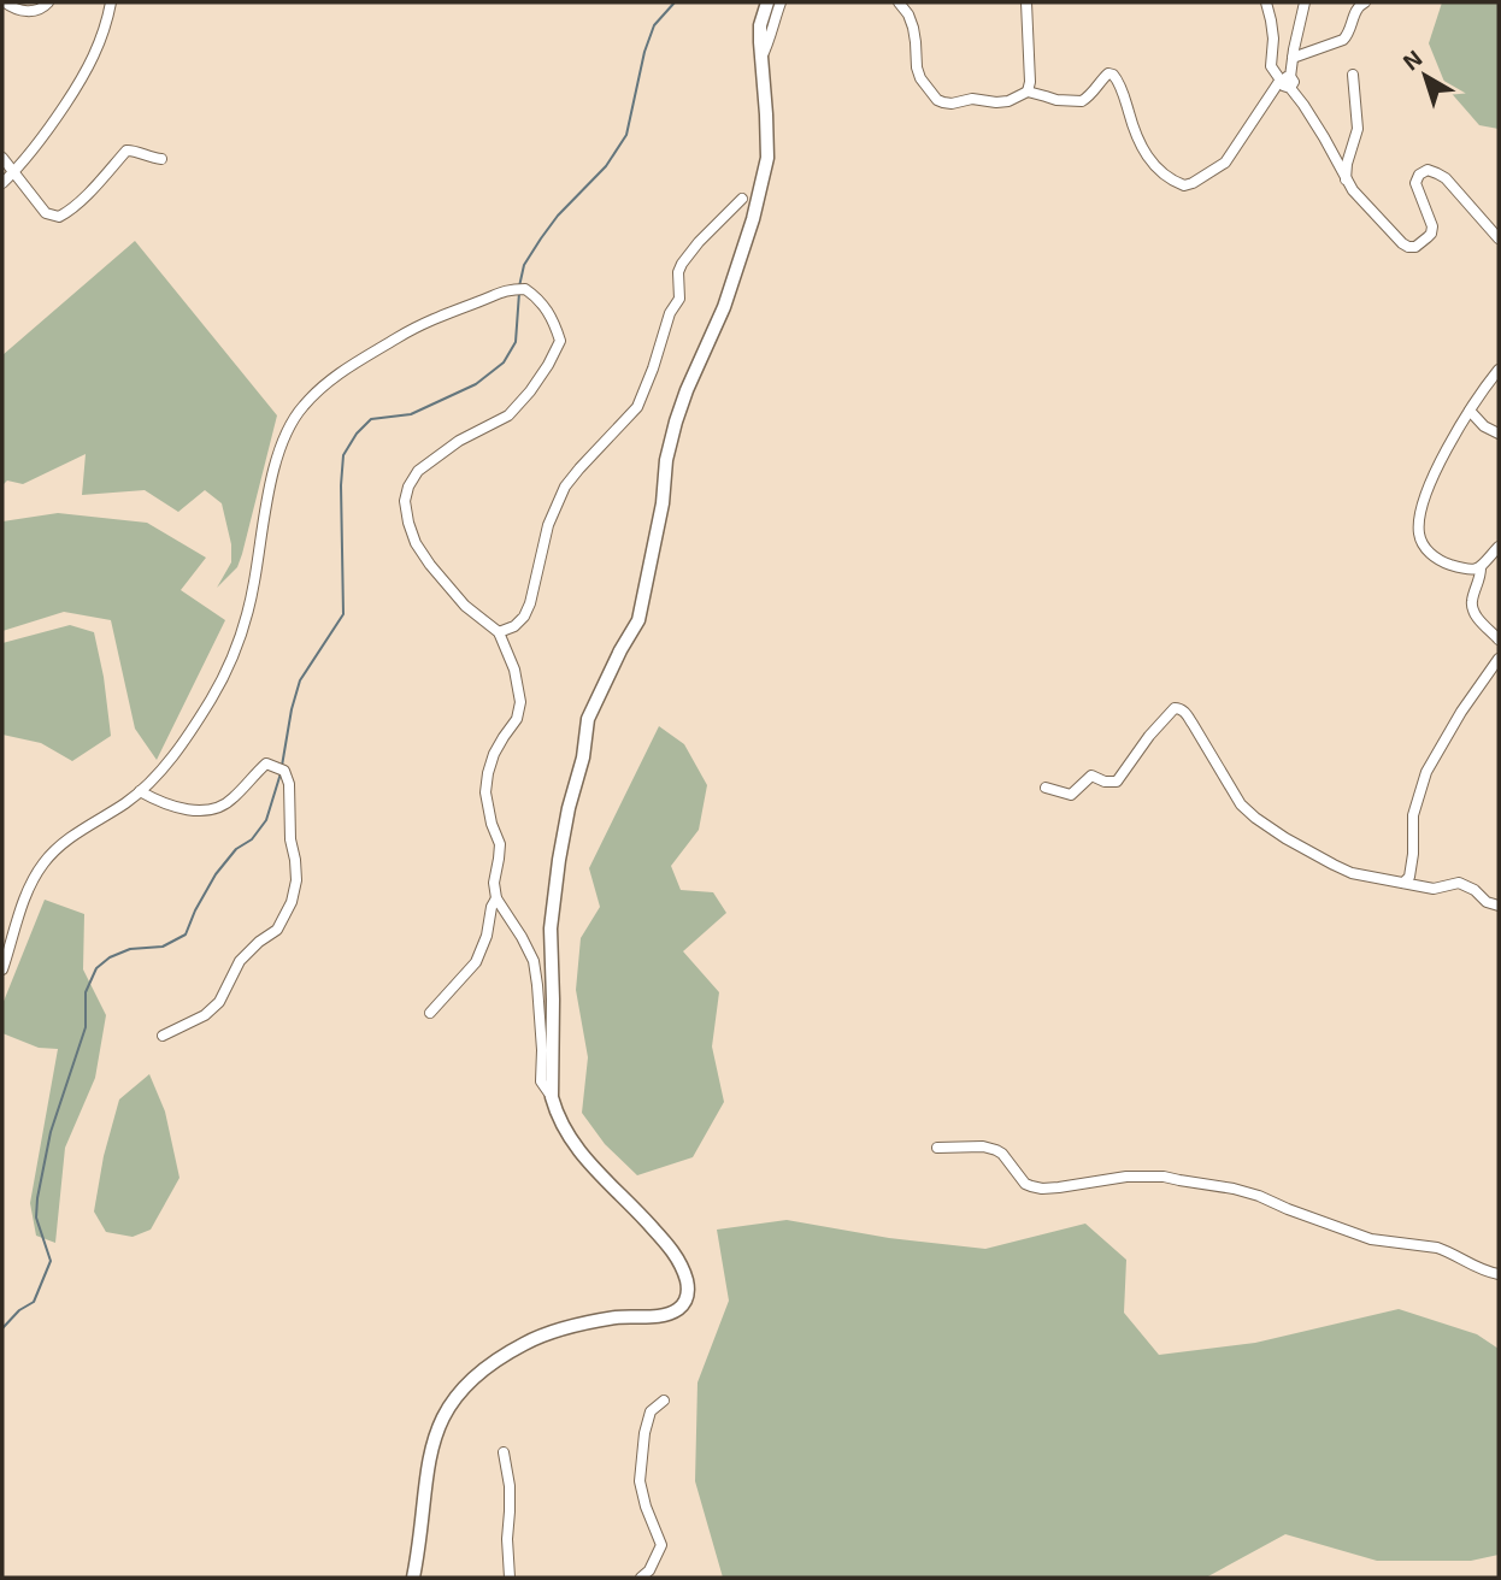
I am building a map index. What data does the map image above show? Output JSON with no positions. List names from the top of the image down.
{
  "north": "top left"
}
